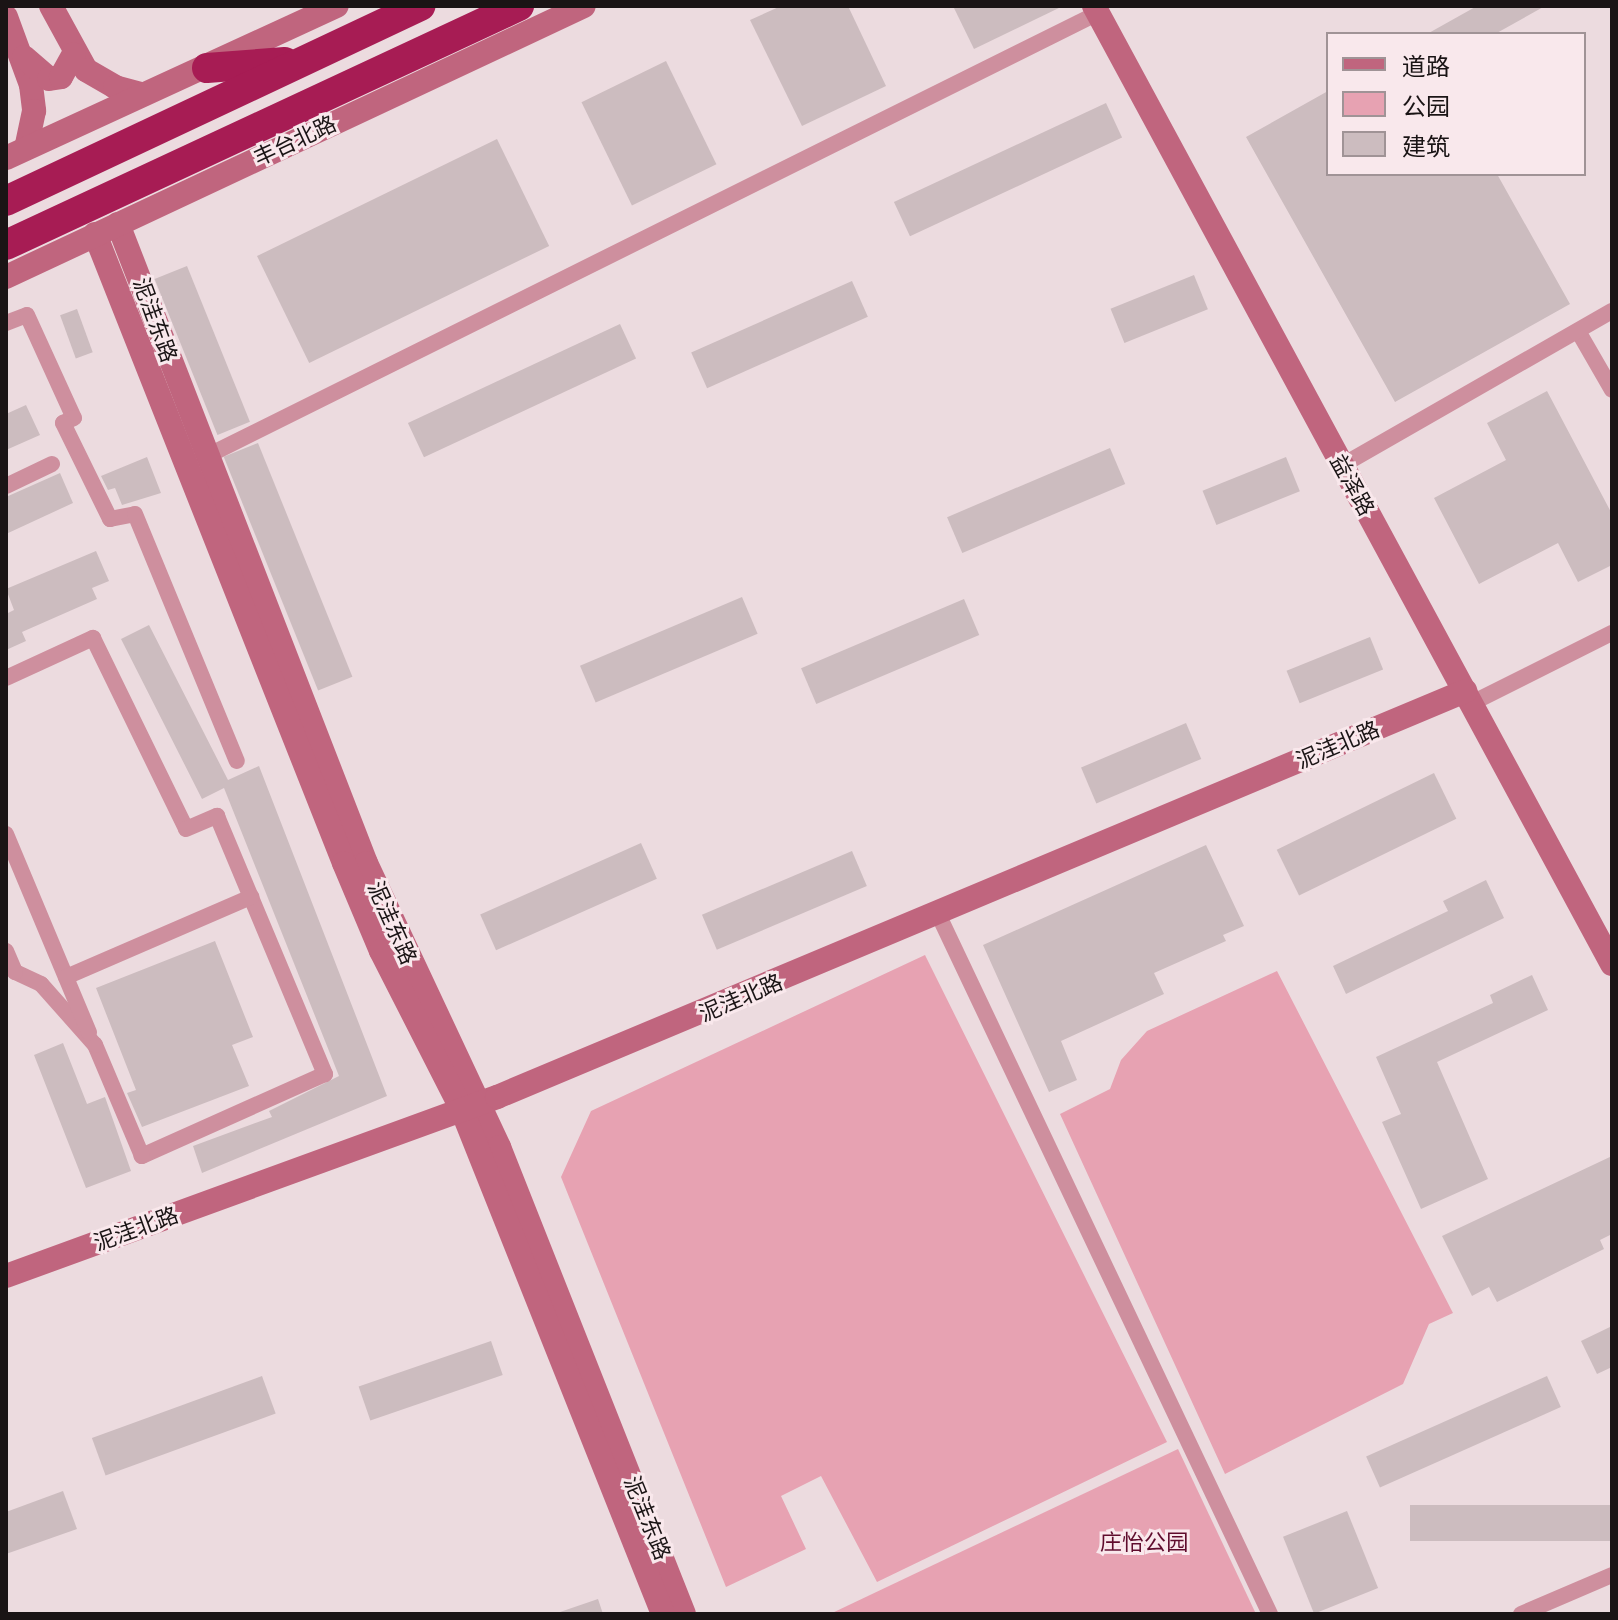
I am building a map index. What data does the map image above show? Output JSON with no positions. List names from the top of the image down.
{
  "streets": {
    "highway": ["丰台北路"],
    "street": ["泥洼东路", "益泽路", "泥洼北路"]
  },
  "crossings": [
    ["丰台北路", "泥洼东路"],
    ["泥洼东路", "泥洼北路"],
    ["益泽路", "泥洼北路"]
  ],
  "parks": ["庄怡公园"],
  "legend": ["道路", "公园", "建筑"]
}
